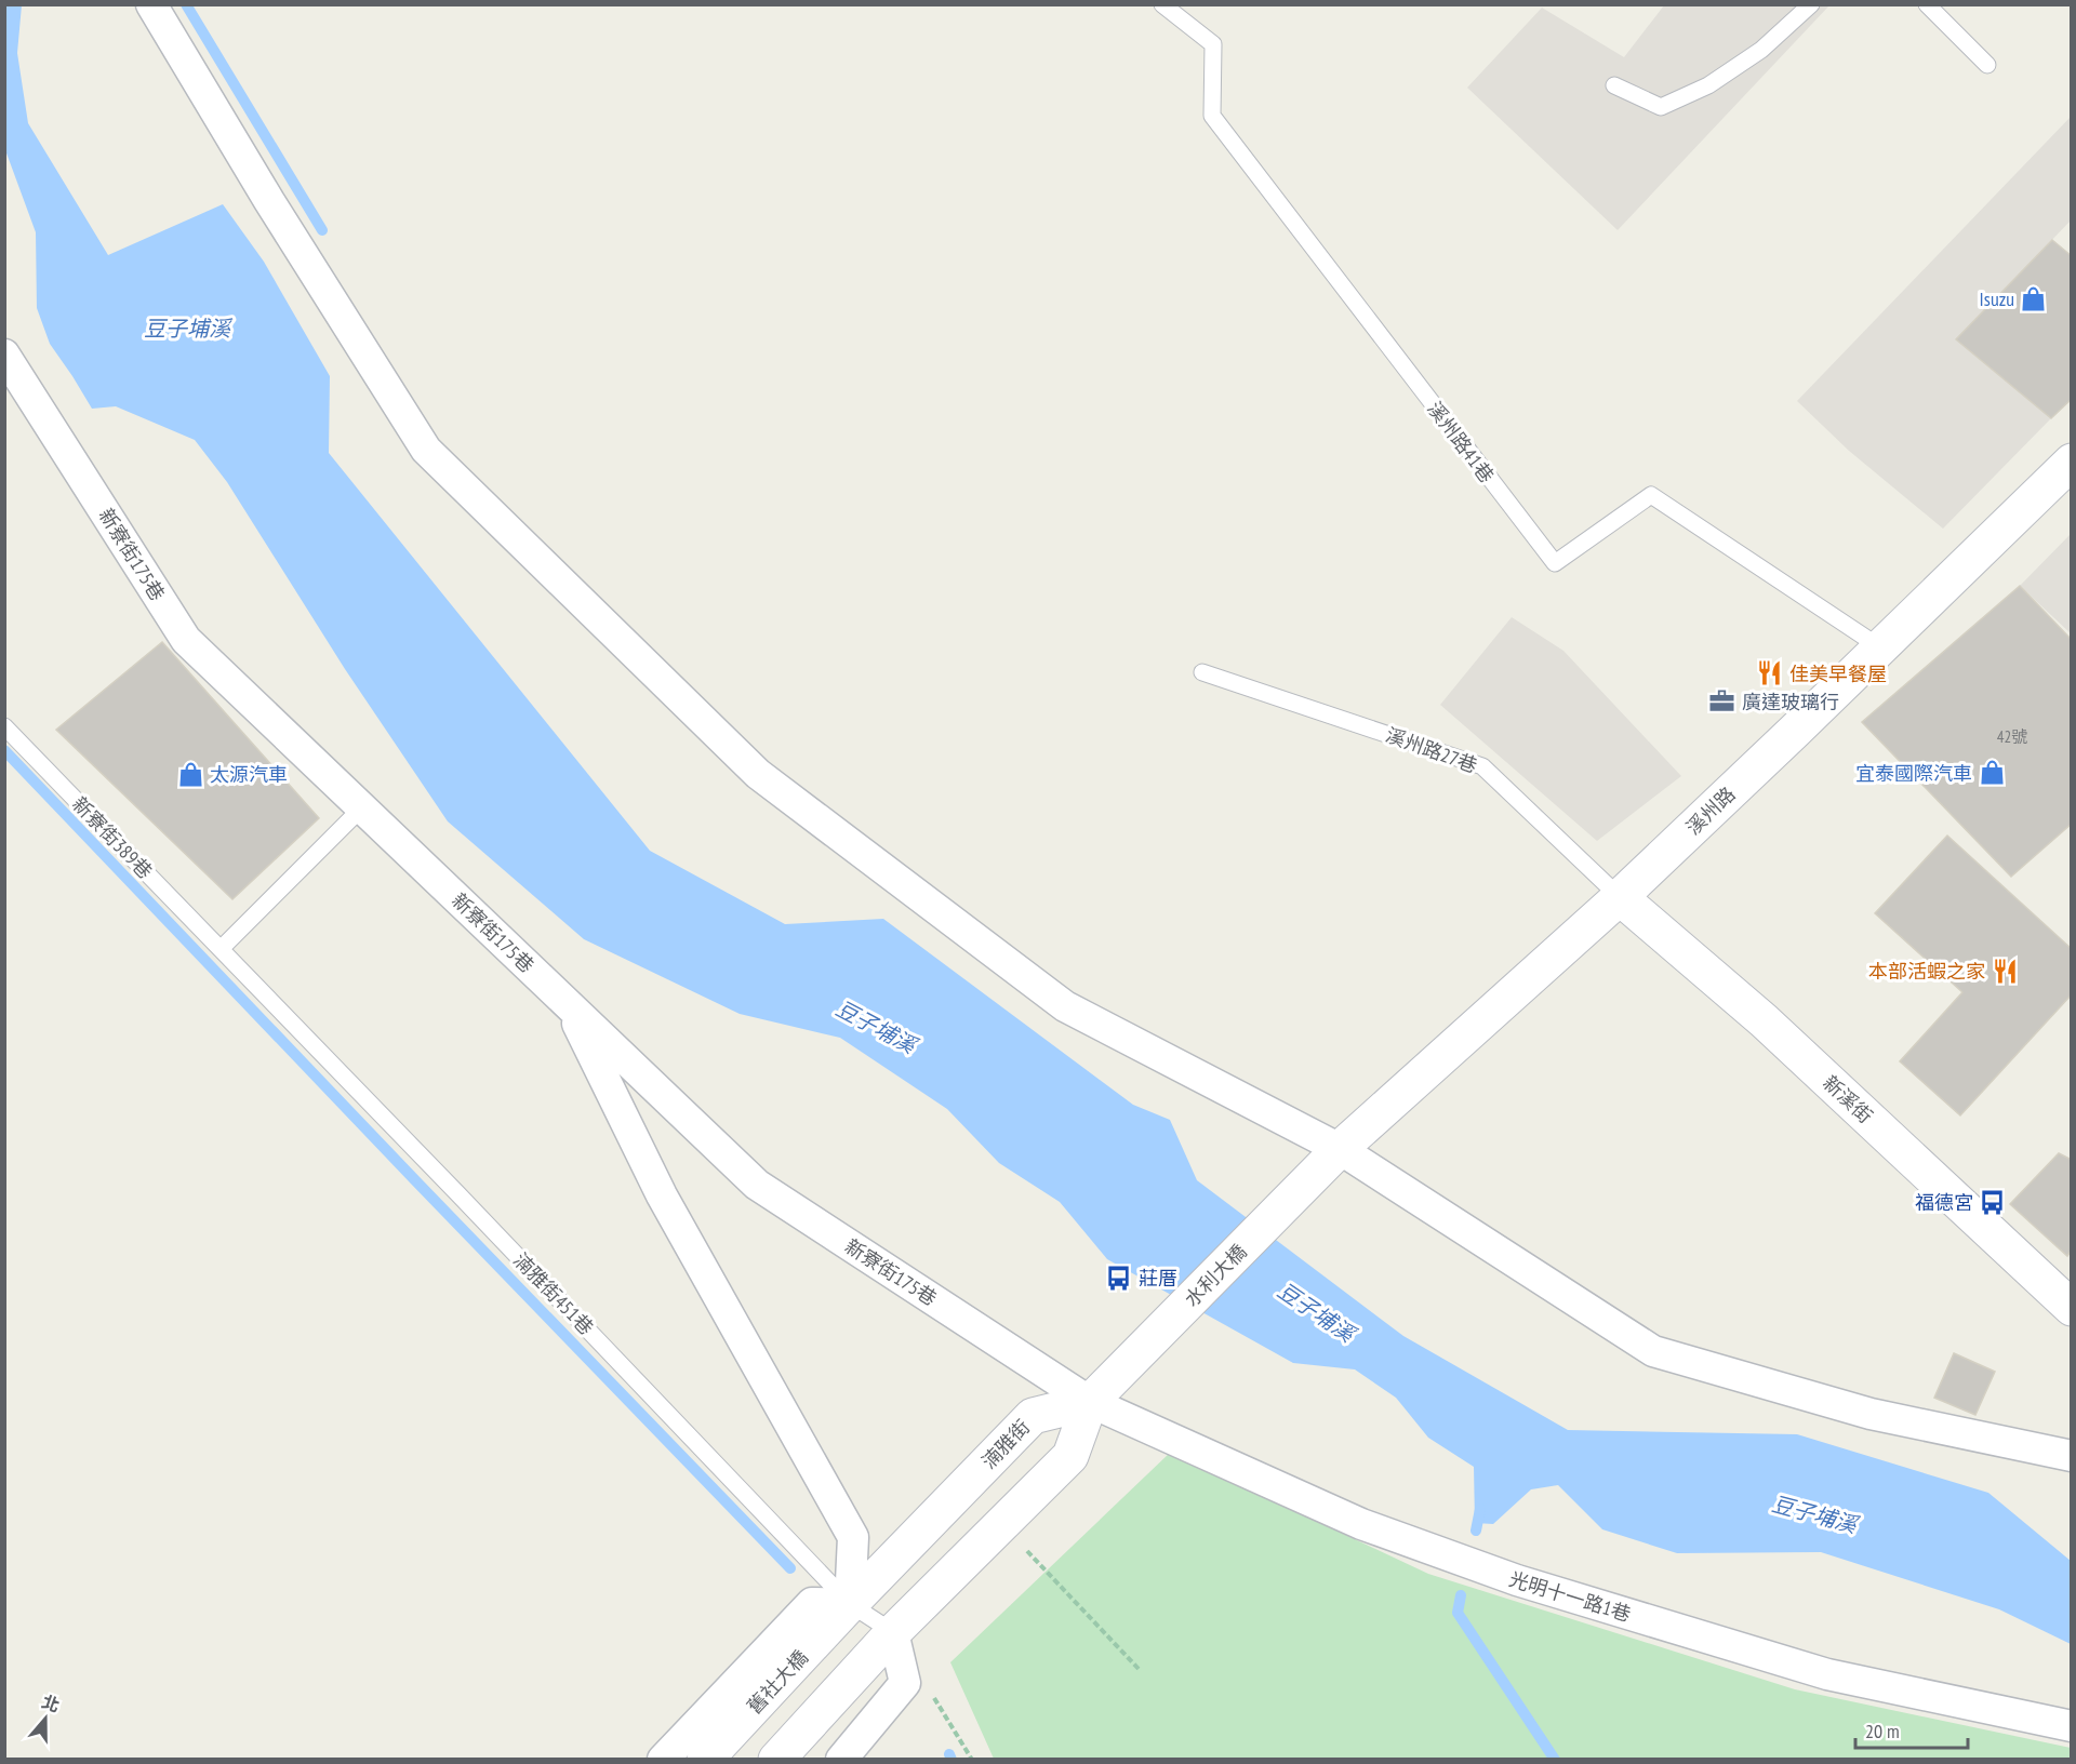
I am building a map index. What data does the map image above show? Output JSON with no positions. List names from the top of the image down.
{
  "streets": {
    "street": [
      "新寮街175巷",
      "溪州路",
      "新溪街",
      "水利大橋",
      "湳雅街",
      "光明十一路1巷",
      "舊社大橋"
    ],
    "lane": [
      "溪州路41巷",
      "溪州路27巷",
      "新寮街389巷",
      "湳雅街451巷"
    ]
  },
  "crossings": [
    ["溪州路41巷", "溪州路"],
    ["新寮街175巷", "水利大橋"],
    ["新寮街175巷", "湳雅街"],
    ["新寮街175巷", "光明十一路1巷"],
    ["溪州路27巷", "溪州路"],
    ["溪州路27巷", "新溪街"],
    ["溪州路", "新溪街"],
    ["溪州路", "水利大橋"],
    ["新寮街389巷", "湳雅街451巷"],
    ["水利大橋", "湳雅街"],
    ["水利大橋", "光明十一路1巷"],
    ["湳雅街451巷", "湳雅街"],
    ["湳雅街451巷", "舊社大橋"],
    ["湳雅街", "光明十一路1巷"],
    ["湳雅街", "舊社大橋"]
  ],
  "water": ["豆子埔溪"],
  "places": {
    "shop": ["Isuzu", "宜泰國際汽車", "太源汽車"],
    "restaurant": ["佳美早餐屋", "本部活蝦之家"],
    "office": ["廣達玻璃行"],
    "bus stop": ["福德宮", "莊厝"]
  },
  "house_numbers": ["42號"],
  "scale_bar": "20 m",
  "north": "top"
}
